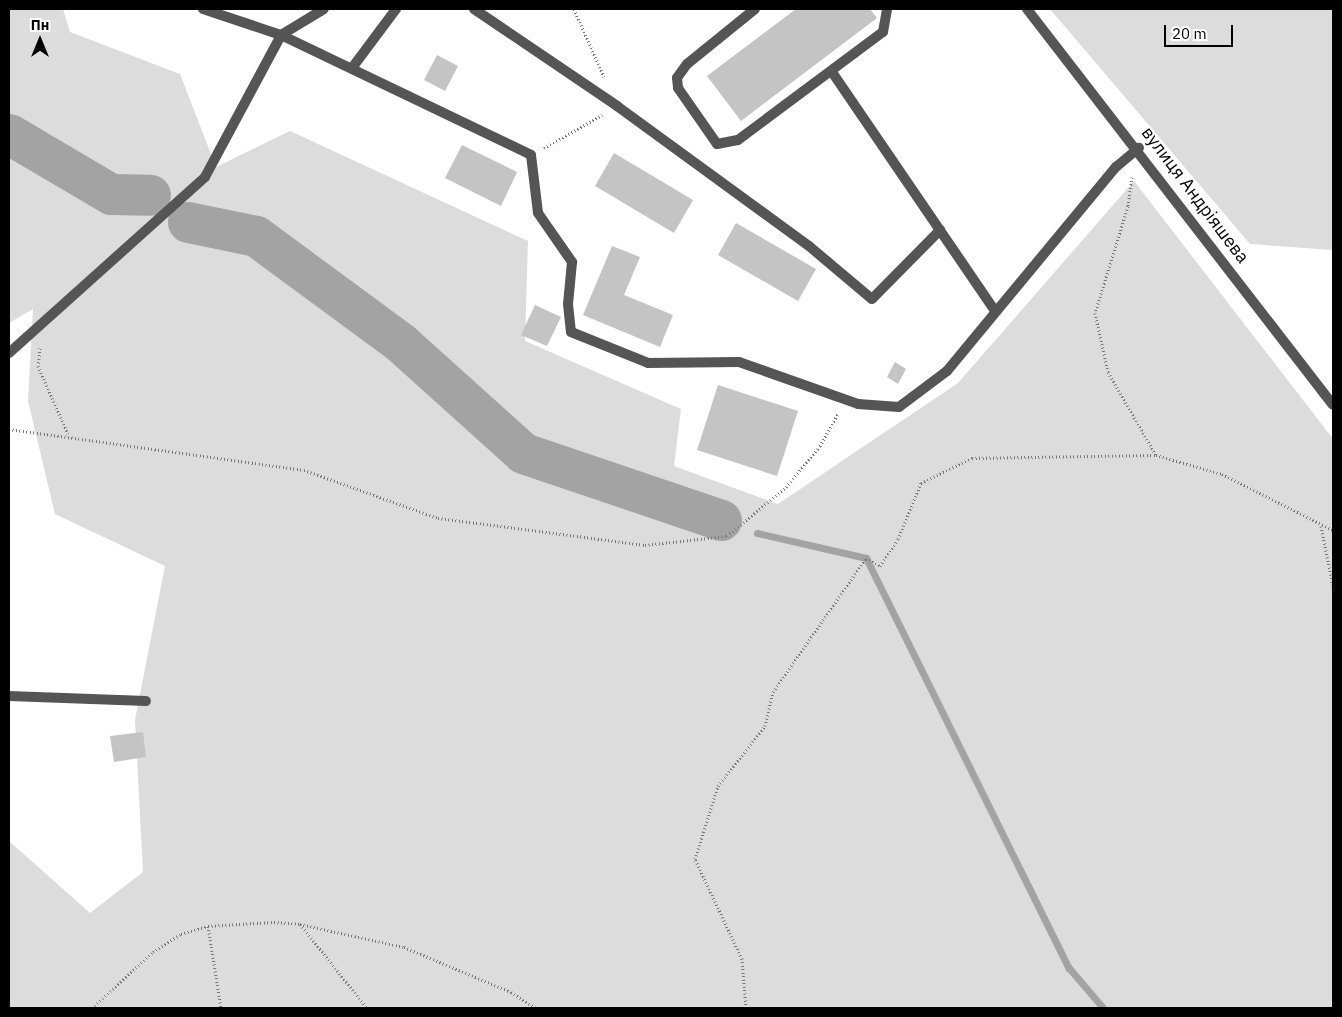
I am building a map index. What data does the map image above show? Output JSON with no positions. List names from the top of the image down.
{
  "streets": {
    "street": ["вулиця Андріяшева"]
  },
  "scale_bar": "20 m",
  "north": "top"
}
